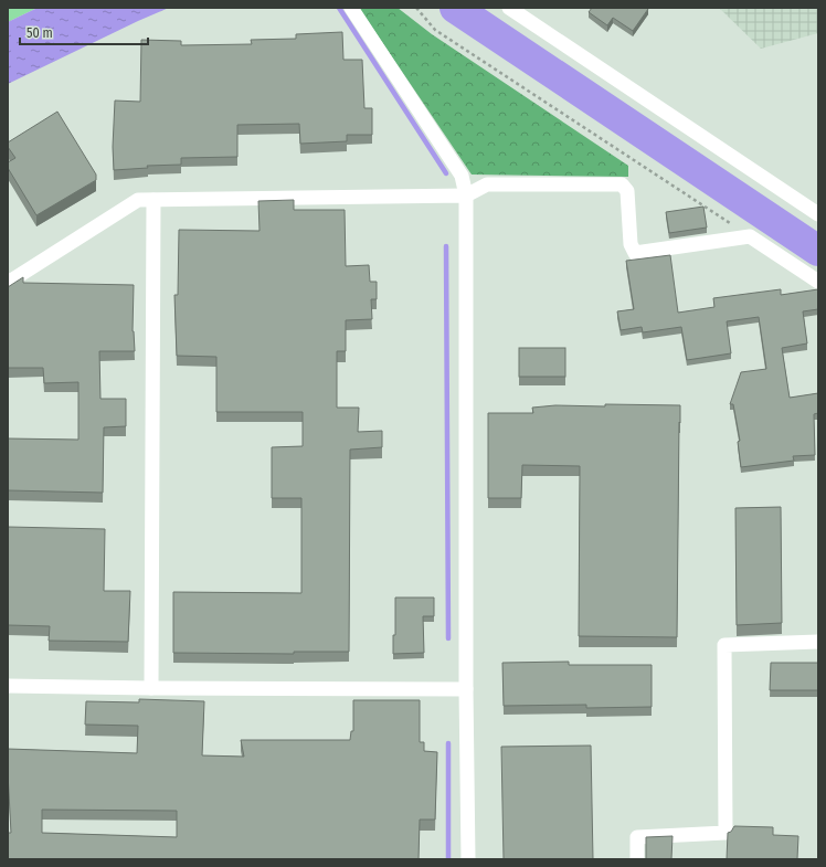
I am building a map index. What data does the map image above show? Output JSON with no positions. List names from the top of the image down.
{
  "scale_bar": "50 m"
}
